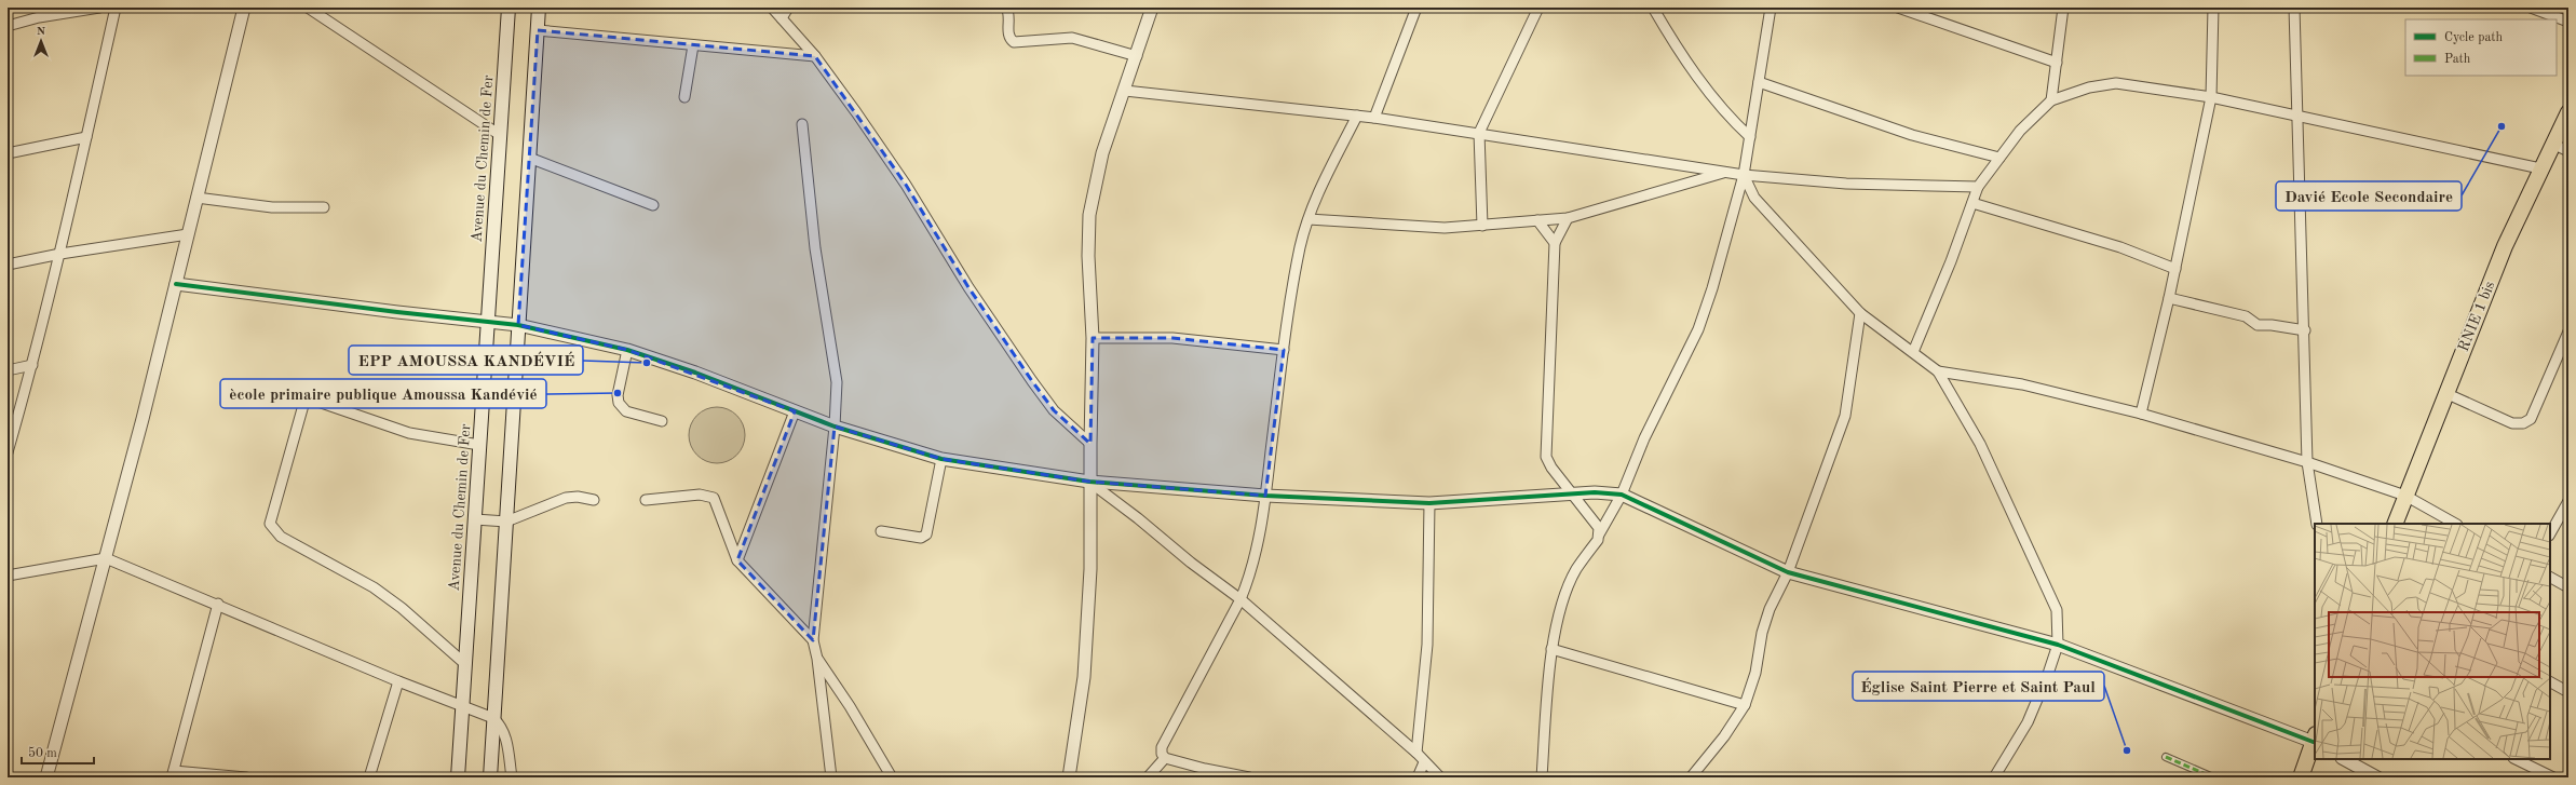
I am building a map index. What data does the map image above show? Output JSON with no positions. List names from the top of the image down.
{
  "streets": {
    "main road": ["Avenue du Chemin de Fer", "RNIE 1 bis"]
  },
  "places": [
    "Davié Ecole Secondaire",
    "EPP AMOUSSA KANDÉVIÉ",
    "ècole primaire publique Amoussa Kandévié",
    "Église Saint Pierre et Saint Paul"
  ],
  "legend": ["Cycle path", "Path"],
  "scale_bar": "50 m",
  "north": "top"
}
